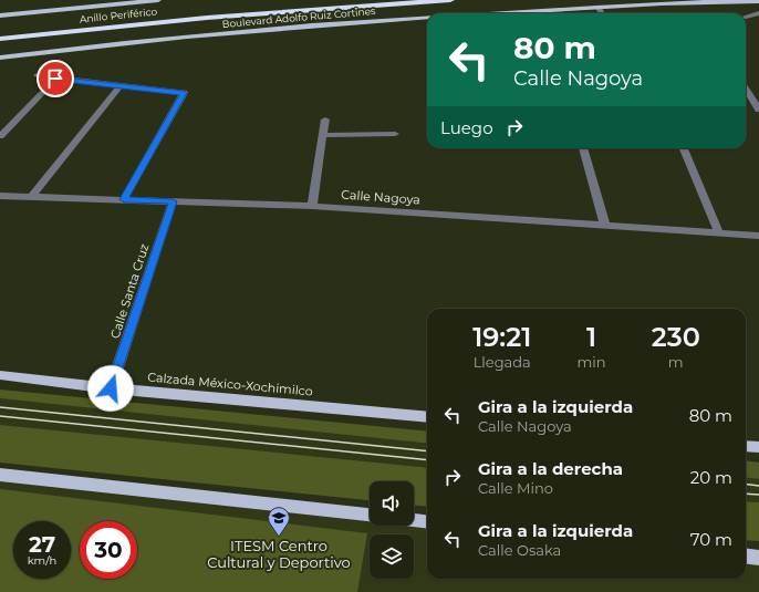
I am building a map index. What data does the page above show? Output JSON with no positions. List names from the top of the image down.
{
  "streets": {
    "highway": ["Anillo Periférico"],
    "main road": ["Boulevard Adolfo Ruiz Cortines", "Calzada México-Xochimilco"],
    "street": ["Calle Nagoya", "Calle Santa Cruz"]
  },
  "crossings": [
    ["Calle Nagoya", "Calle Santa Cruz"],
    ["Calle Santa Cruz", "Calzada México-Xochimilco"]
  ],
  "places": {
    "school or university": ["ITESM Centro Cultural y Deportivo"]
  },
  "page": {
    "turn": ["80 m", "Calle Nagoya"],
    "then": "Luego",
    "eta": [
      "19:21",
      "Llegada",
      "1",
      "min",
      "230",
      "m"
    ],
    "list": [
      {
        "name": "Gira a la izquierda",
        "note": "Calle Nagoya",
        "value": "80 m"
      },
      {
        "name": "Gira a la derecha",
        "note": "Calle Mino",
        "value": "20 m"
      },
      {
        "name": "Gira a la izquierda",
        "note": "Calle Osaka",
        "value": "70 m"
      }
    ],
    "speed": "27 km/h",
    "limit": "30"
  }
}
